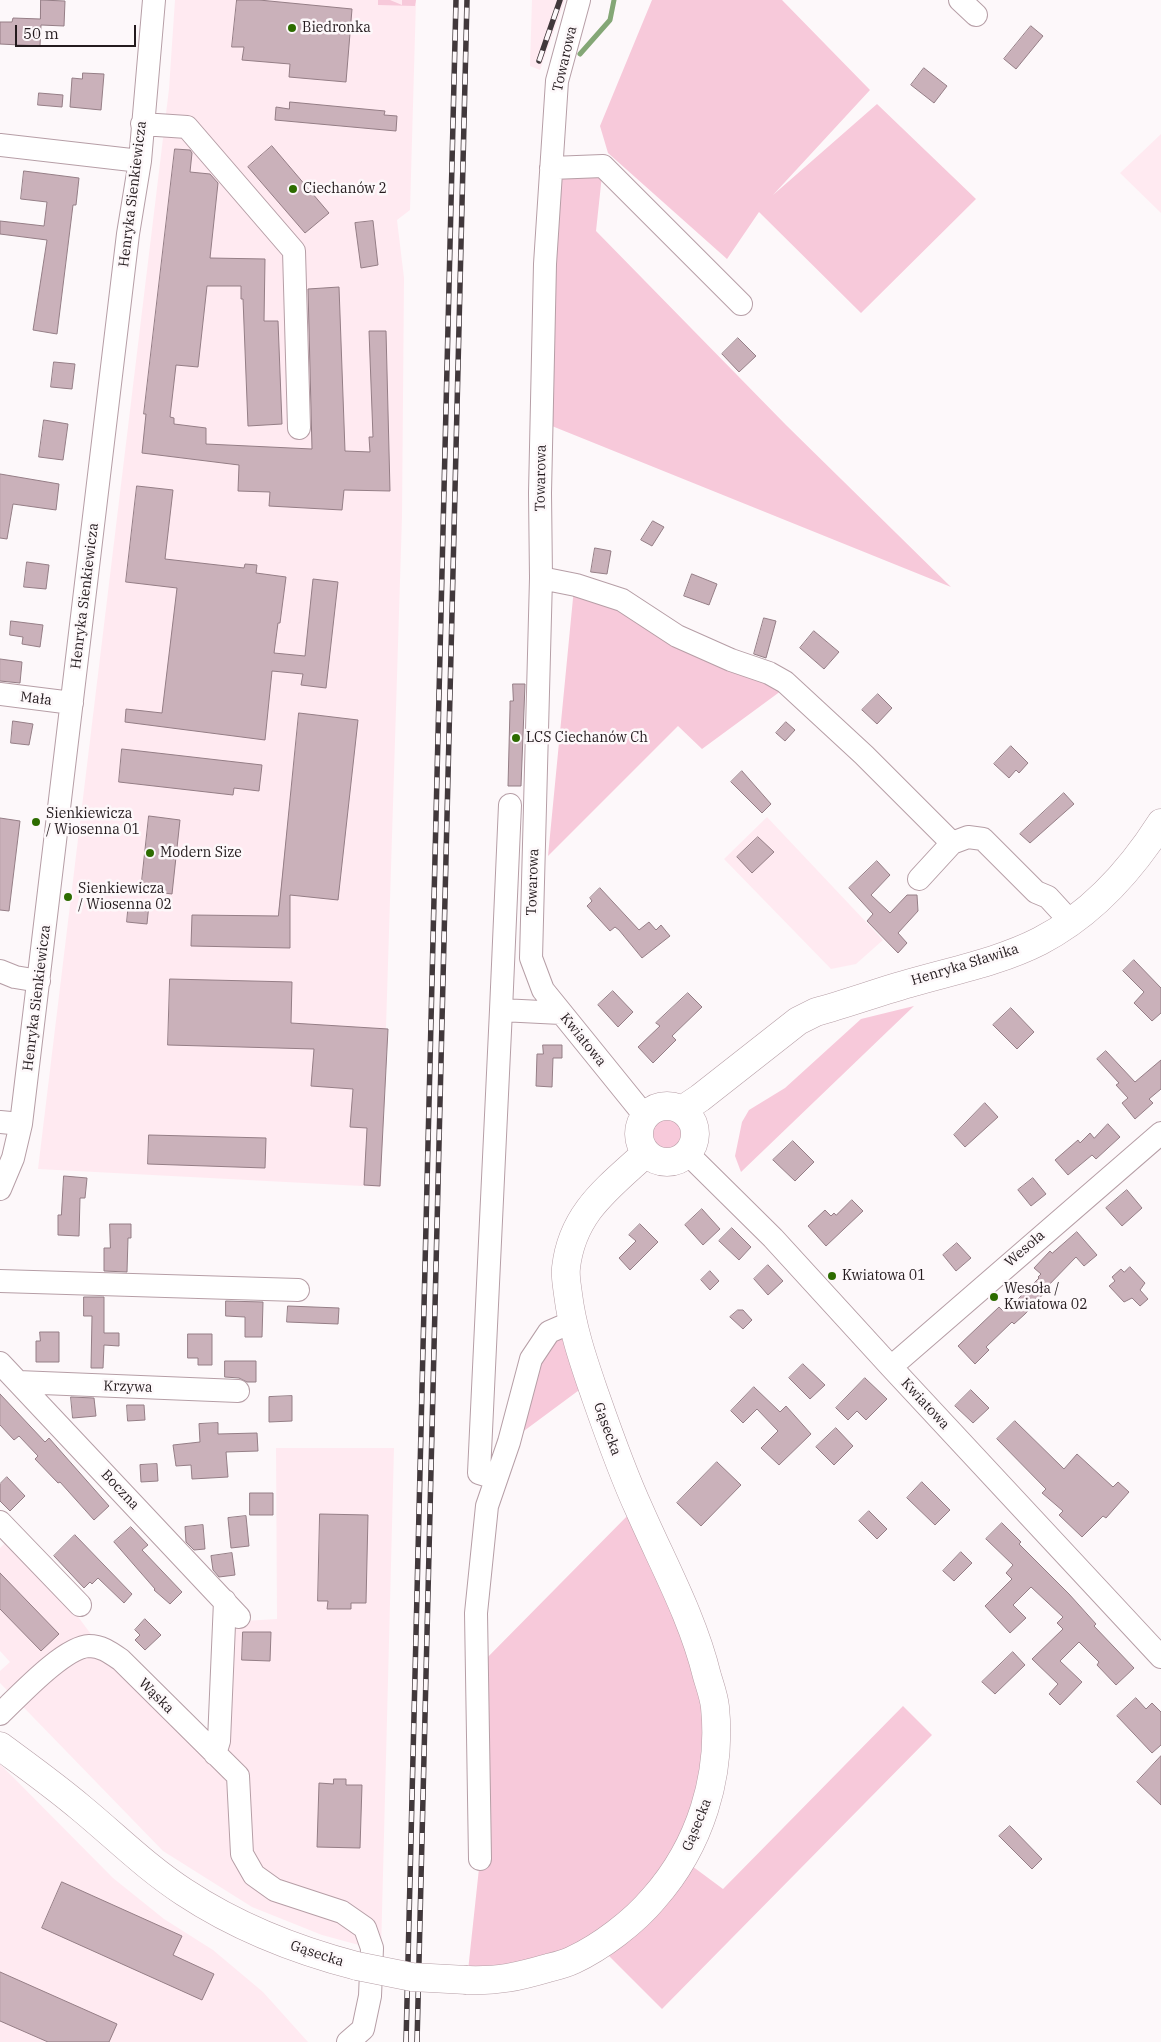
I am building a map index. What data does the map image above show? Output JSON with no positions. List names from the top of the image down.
{
  "streets": {
    "main road": ["Henryka Sławika", "Gąsecka"],
    "street": [
      "Towarowa",
      "Henryka Sienkiewicza",
      "Mała",
      "Kwiatowa",
      "Wesoła",
      "Krzywa",
      "Boczna",
      "Wąska"
    ]
  },
  "crossings": [
    ["Towarowa", "Kwiatowa"],
    ["Henryka Sienkiewicza", "Mała"],
    ["Henryka Sławika", "Kwiatowa"],
    ["Henryka Sławika", "Gąsecka"],
    ["Kwiatowa", "Wesoła"],
    ["Kwiatowa", "Gąsecka"],
    ["Krzywa", "Boczna"],
    ["Boczna", "Wąska"]
  ],
  "places": [
    "Biedronka",
    "Ciechanów 2",
    "LCS Ciechanów Ch",
    "Sienkiewicza / Wiosenna 01",
    "Modern Size",
    "Sienkiewicza / Wiosenna 02",
    "Kwiatowa 01",
    "Wesoła / Kwiatowa 02"
  ],
  "scale_bar": "50 m"
}
